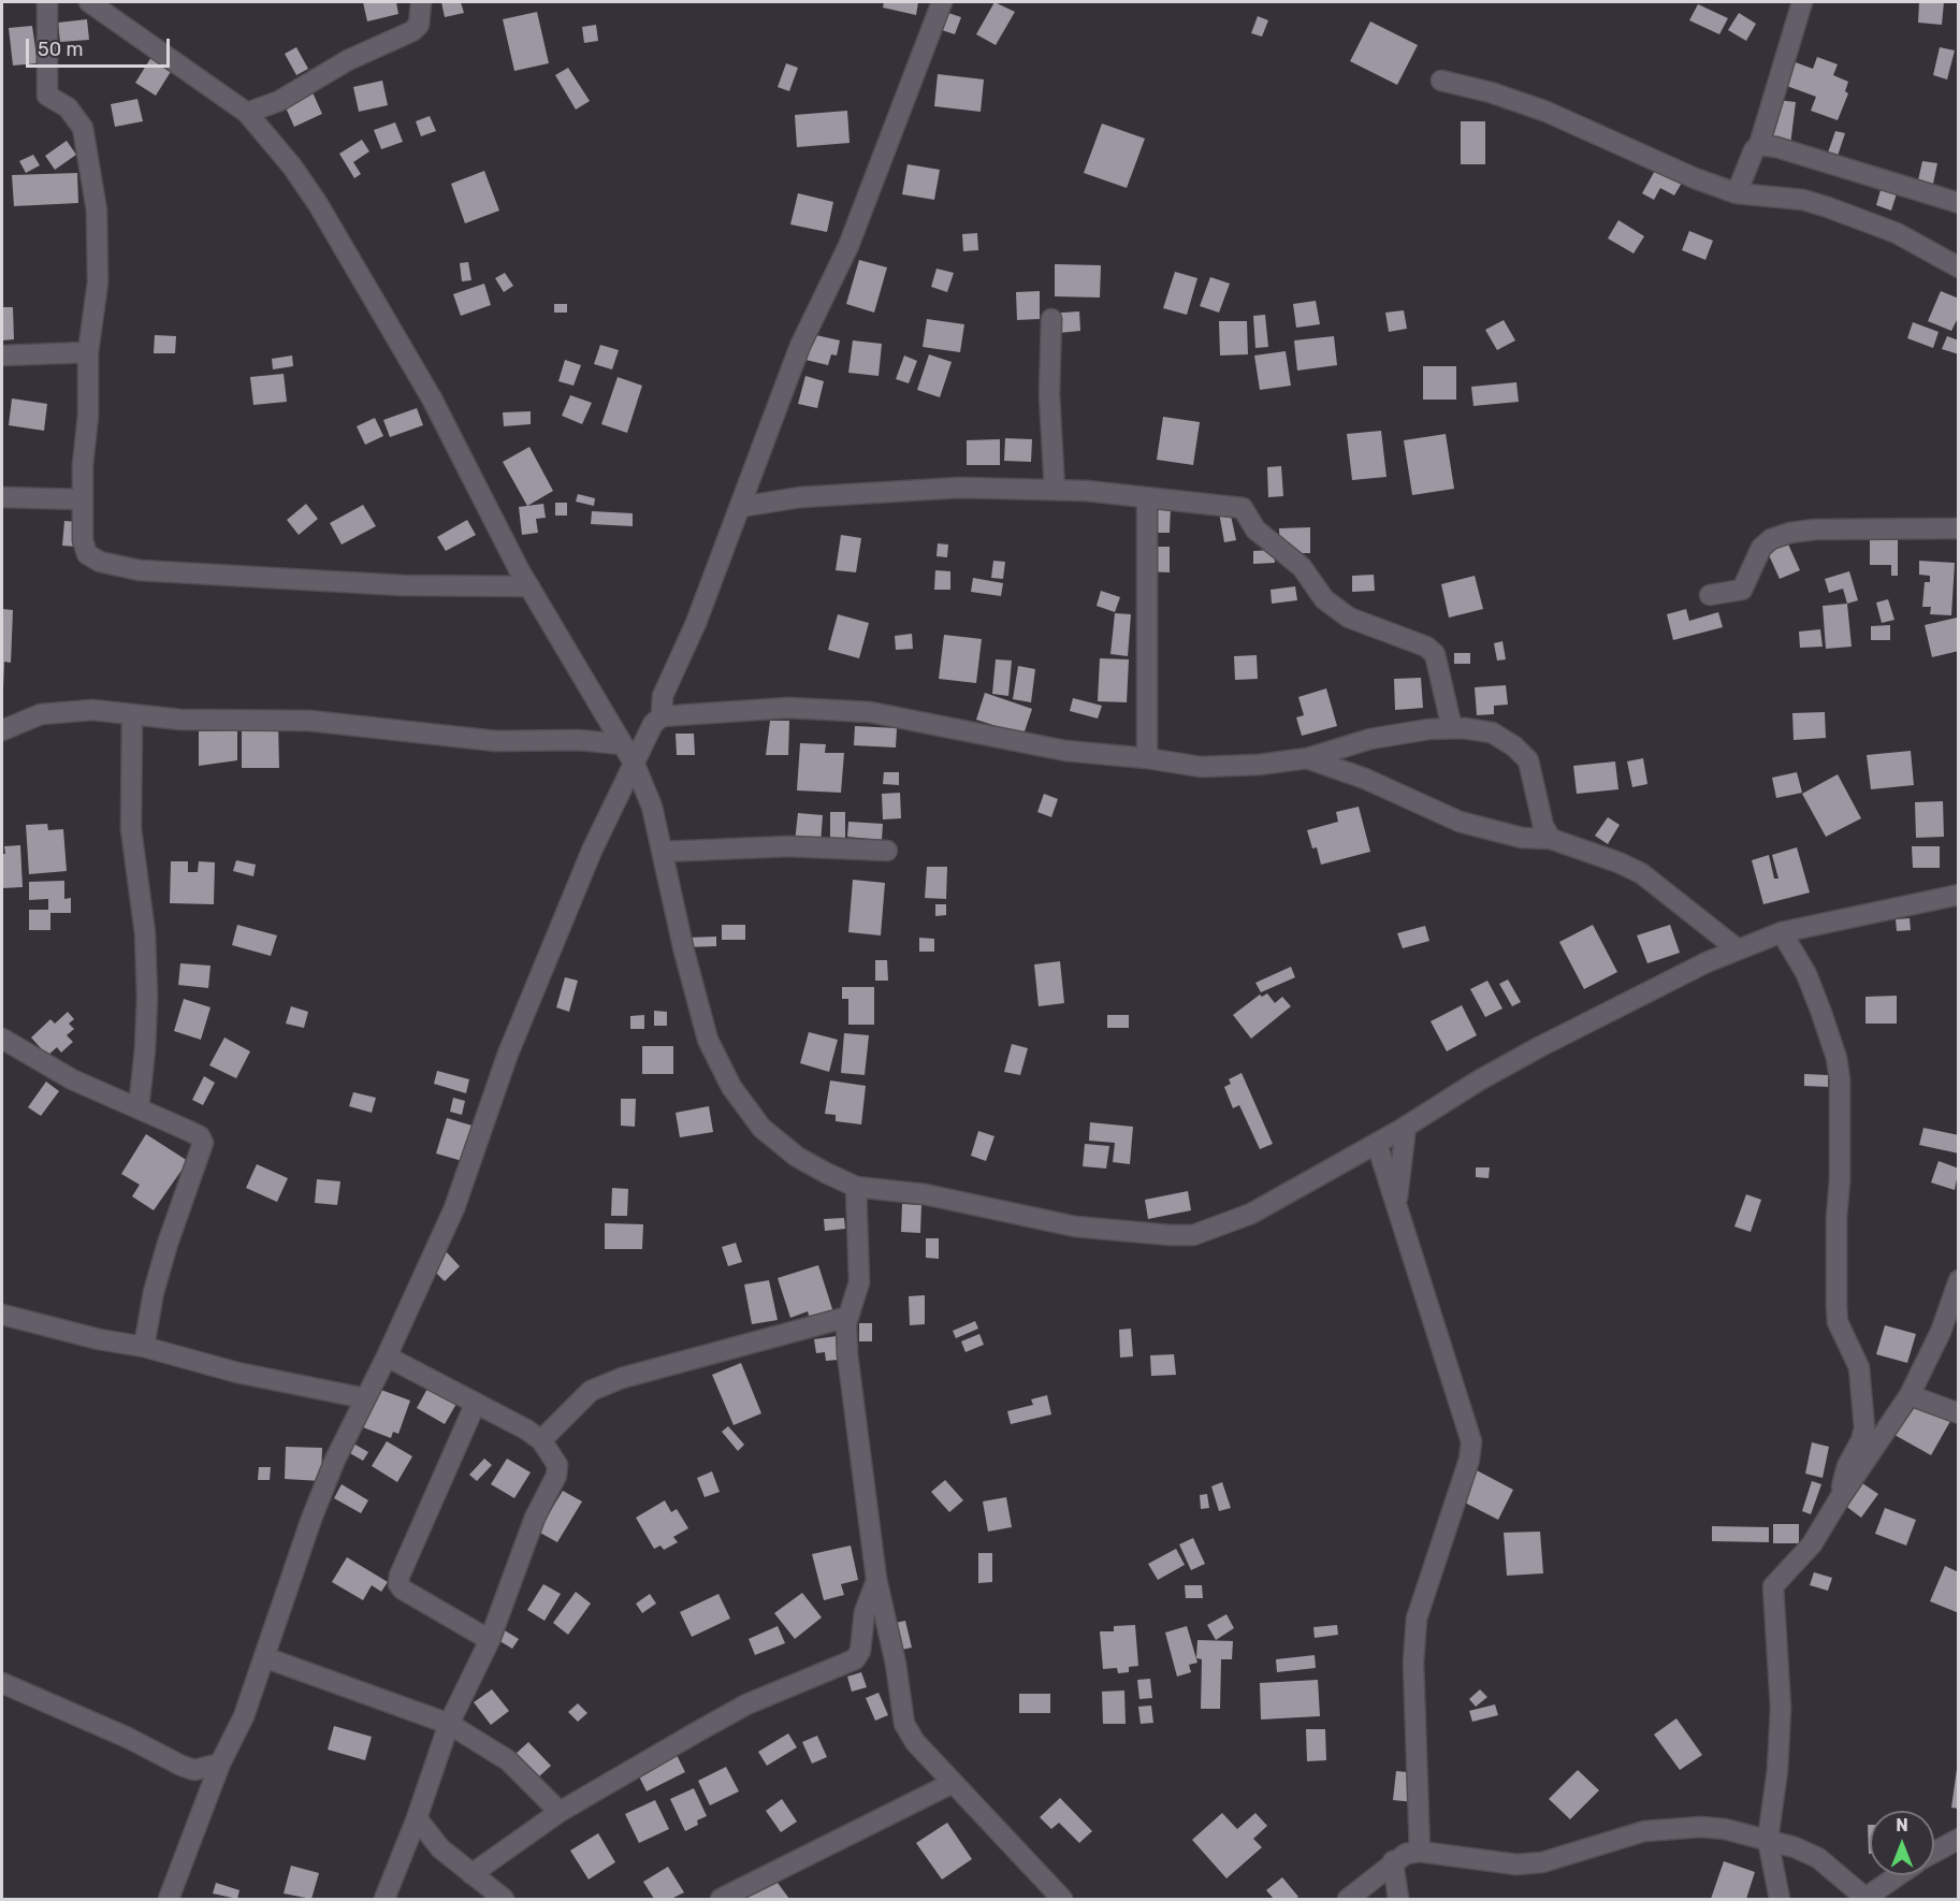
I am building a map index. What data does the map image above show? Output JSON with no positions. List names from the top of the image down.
{
  "scale_bar": "50 m",
  "north": "top"
}
